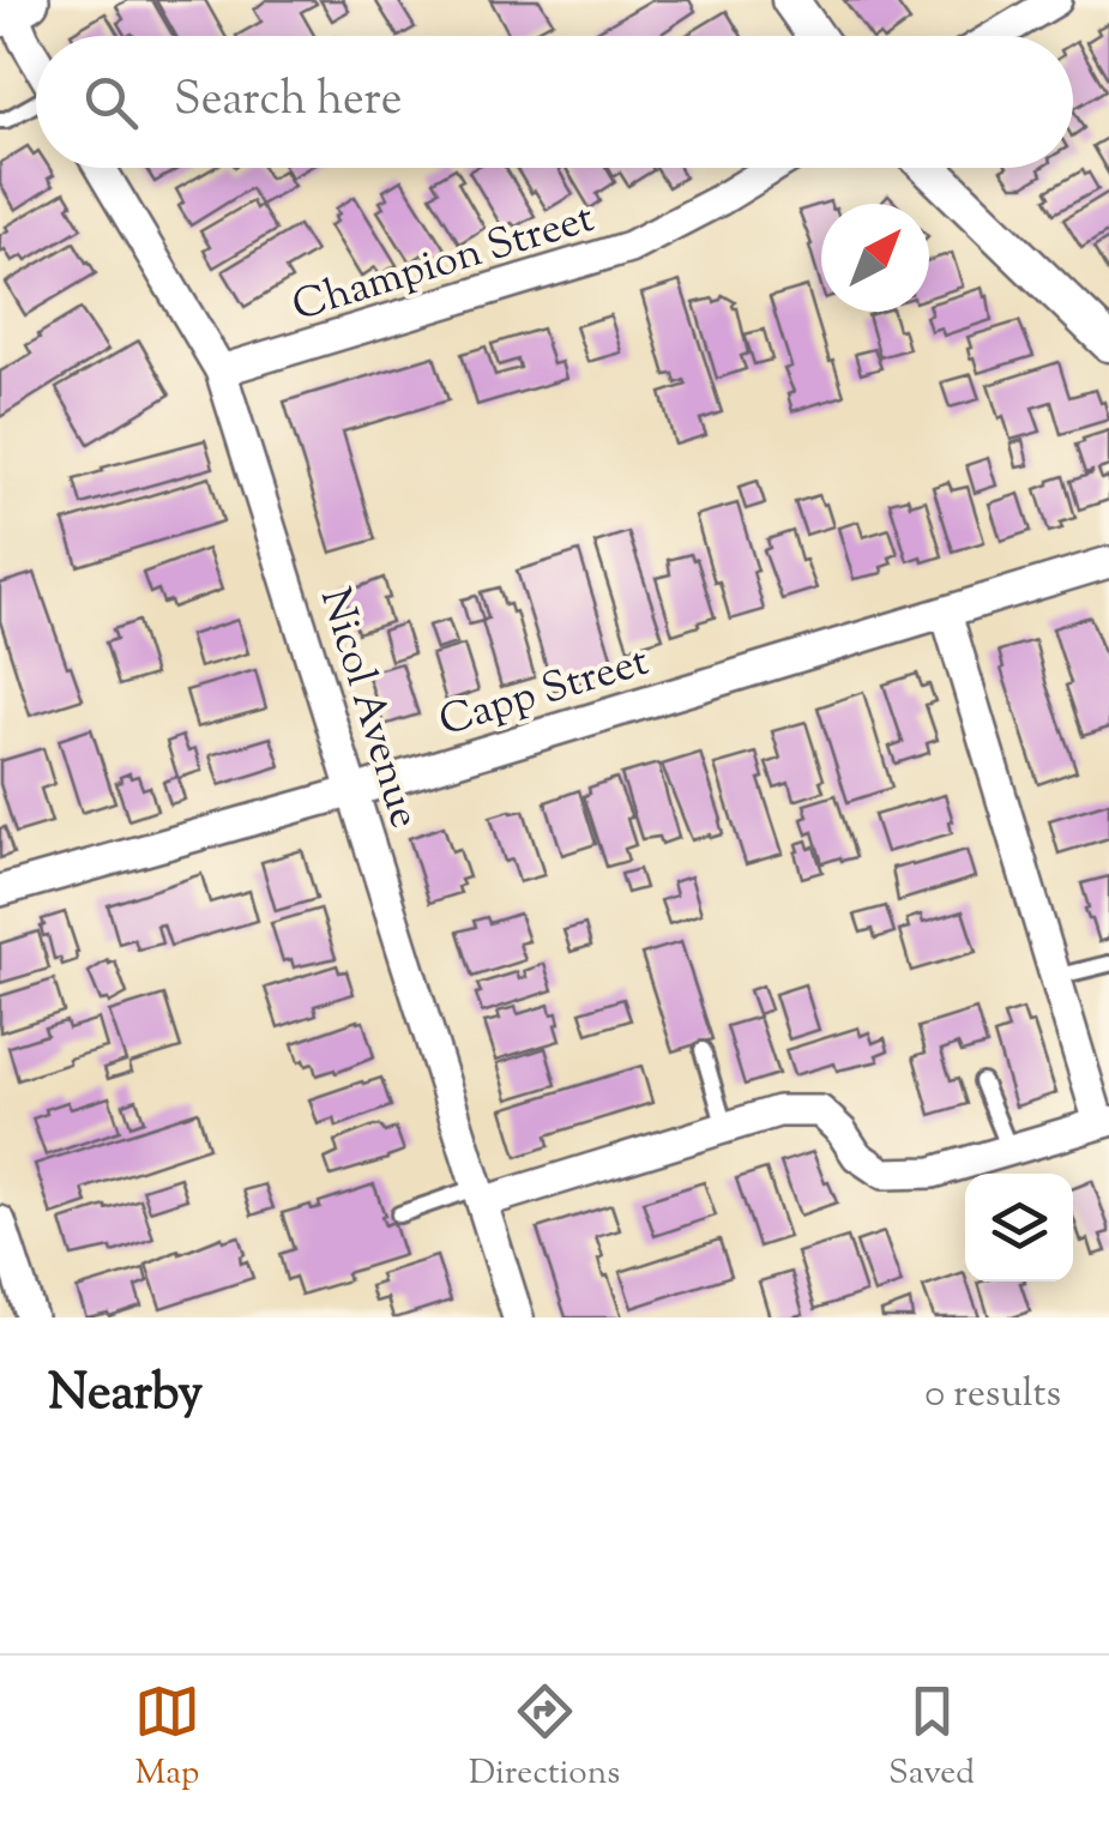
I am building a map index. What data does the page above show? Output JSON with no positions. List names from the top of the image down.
{
  "streets": {
    "street": ["Champion Street", "Capp Street", "Nicol Avenue"]
  },
  "crossings": [
    ["Champion Street", "Nicol Avenue"],
    ["Capp Street", "Nicol Avenue"]
  ],
  "north": "top right",
  "page": {
    "search": "Search here",
    "heading": ["Nearby", "0 results"],
    "nav": ["Map", "Directions", "Saved"]
  }
}
